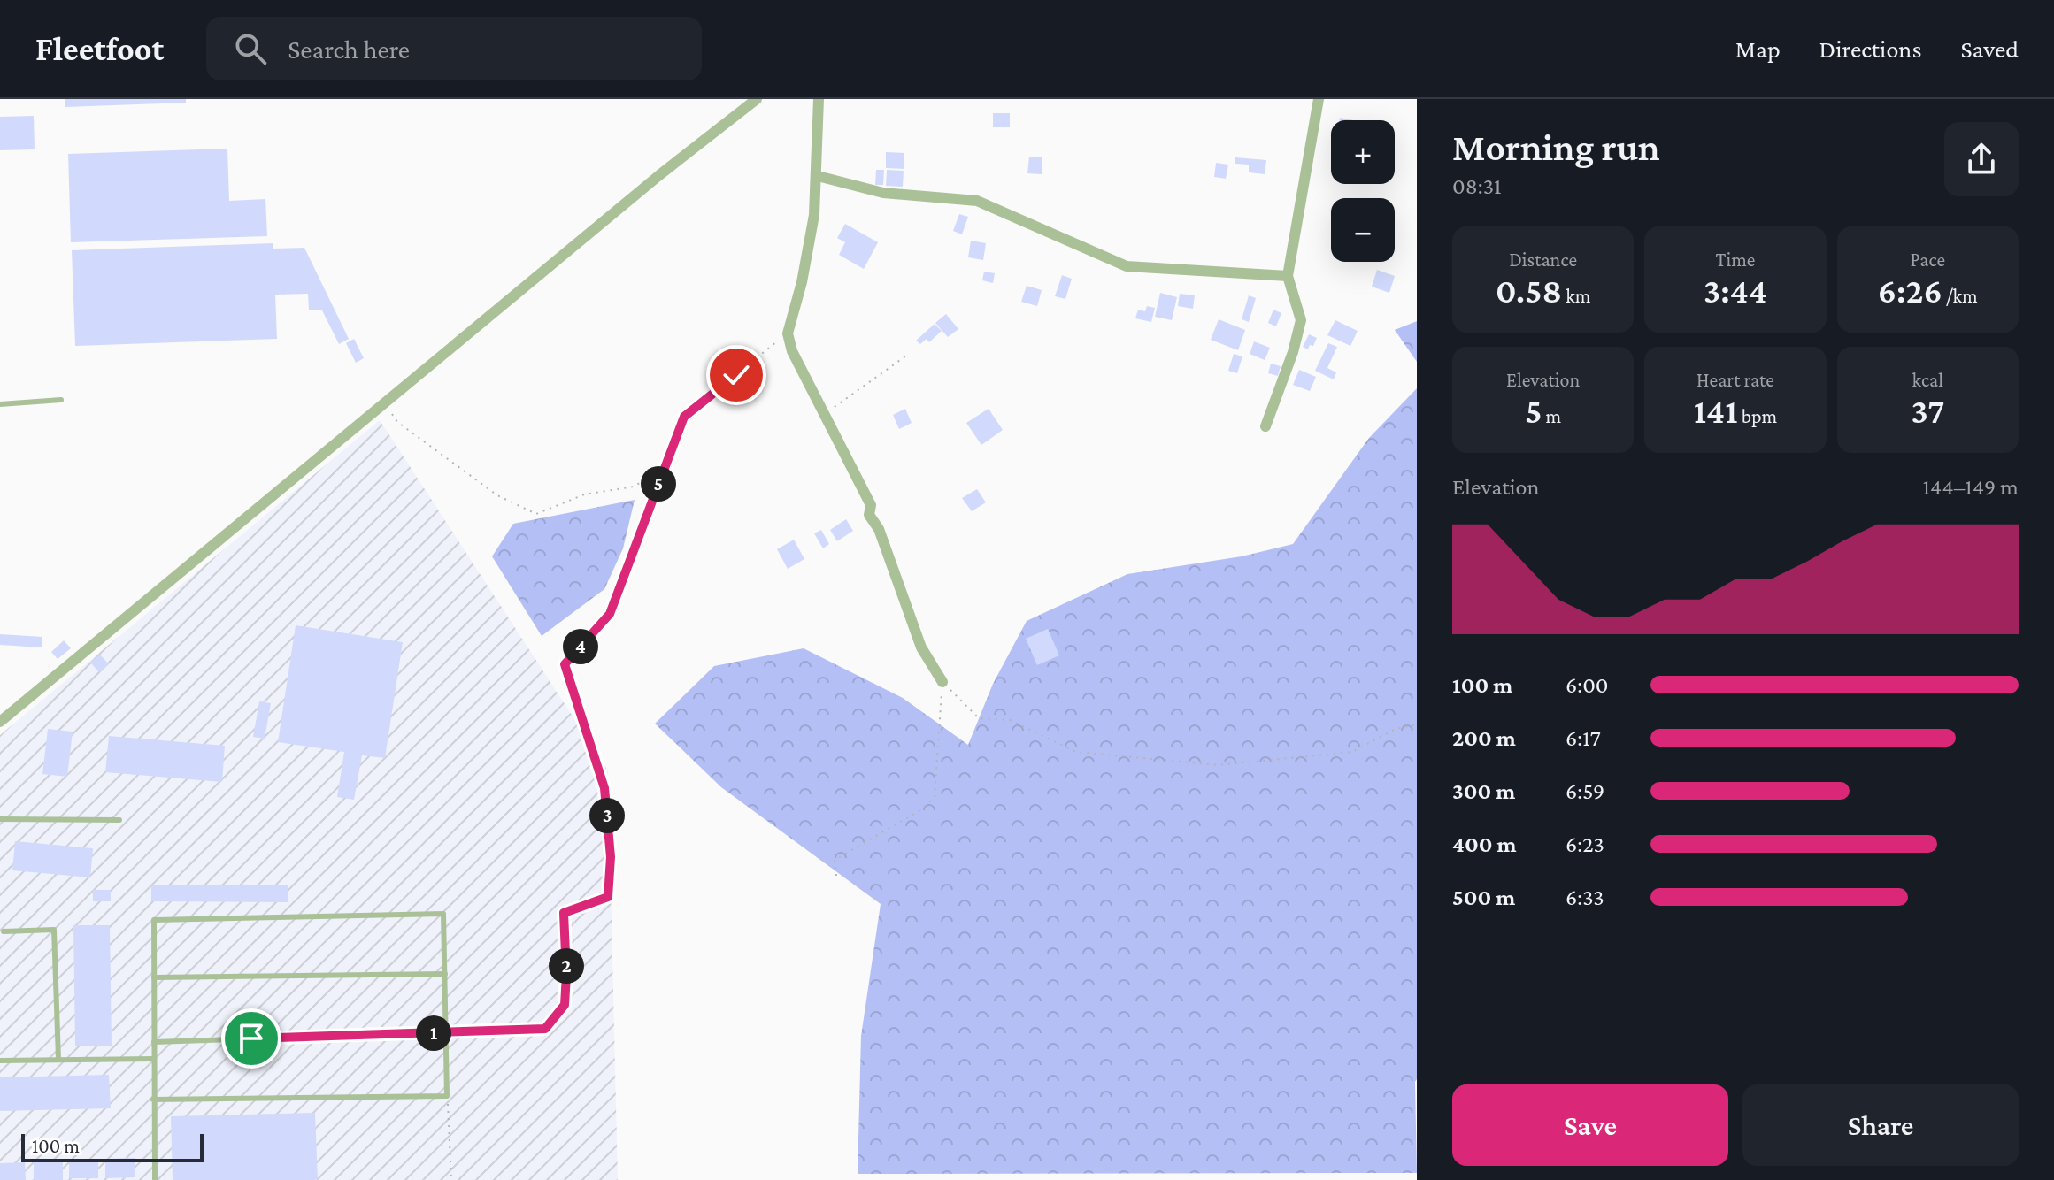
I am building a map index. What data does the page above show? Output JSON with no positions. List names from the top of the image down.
{
  "scale_bar": "100 m",
  "page": {
    "header": "Fleetfoot",
    "search": "Search here",
    "nav": ["Map", "Directions", "Saved"],
    "heading": ["Morning run", "08:31"],
    "map_buttons": ["+", "−"],
    "stats": [
      ["Distance", "0.58 km"],
      ["Time", "3:44"],
      ["Pace", "6:26 /km"],
      ["Elevation", "5 m"],
      ["Heart rate", "141 bpm"],
      ["kcal", "37"]
    ],
    "chart": ["Elevation", "144–149 m"],
    "pins": [
      "5",
      "4",
      "3",
      "2",
      "1"
    ],
    "list": [
      {
        "name": "100 m",
        "note": "6:00"
      },
      {
        "name": "200 m",
        "note": "6:17"
      },
      {
        "name": "300 m",
        "note": "6:59"
      },
      {
        "name": "400 m",
        "note": "6:23"
      },
      {
        "name": "500 m",
        "note": "6:33"
      }
    ],
    "buttons": ["Save", "Share"],
    "scale": "100 m"
  }
}
